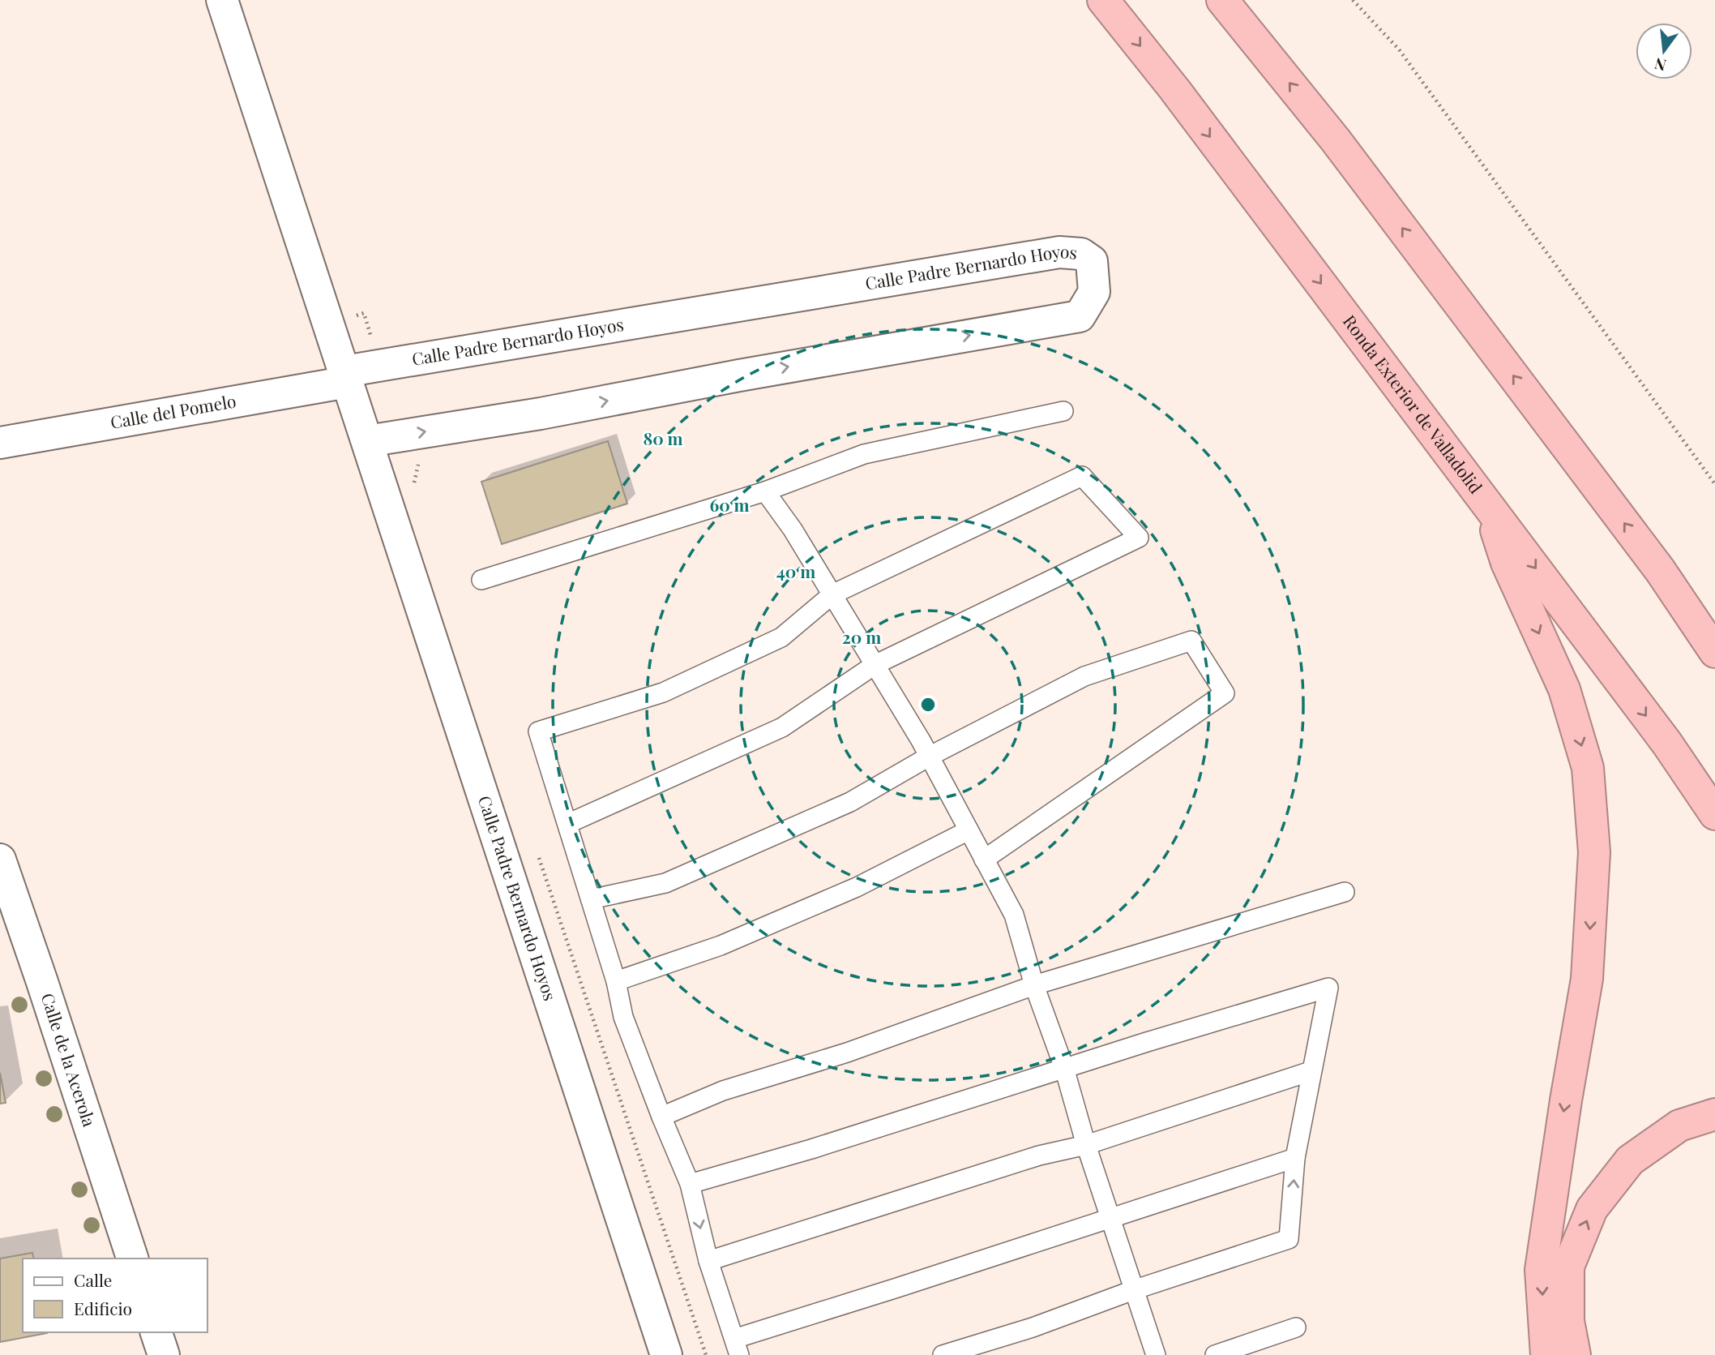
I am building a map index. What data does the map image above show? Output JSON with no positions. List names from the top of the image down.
{
  "streets": {
    "highway": ["Ronda Exterior de Valladolid"],
    "street": ["Calle Padre Bernardo Hoyos", "Calle del Pomelo", "Calle de la Acerola"]
  },
  "crossings": [
    ["Calle Padre Bernardo Hoyos", "Calle del Pomelo"]
  ],
  "legend": ["Calle", "Edificio"],
  "north": "bottom",
  "rings": [
    "80 m",
    "60 m",
    "40 m",
    "20 m"
  ]
}
